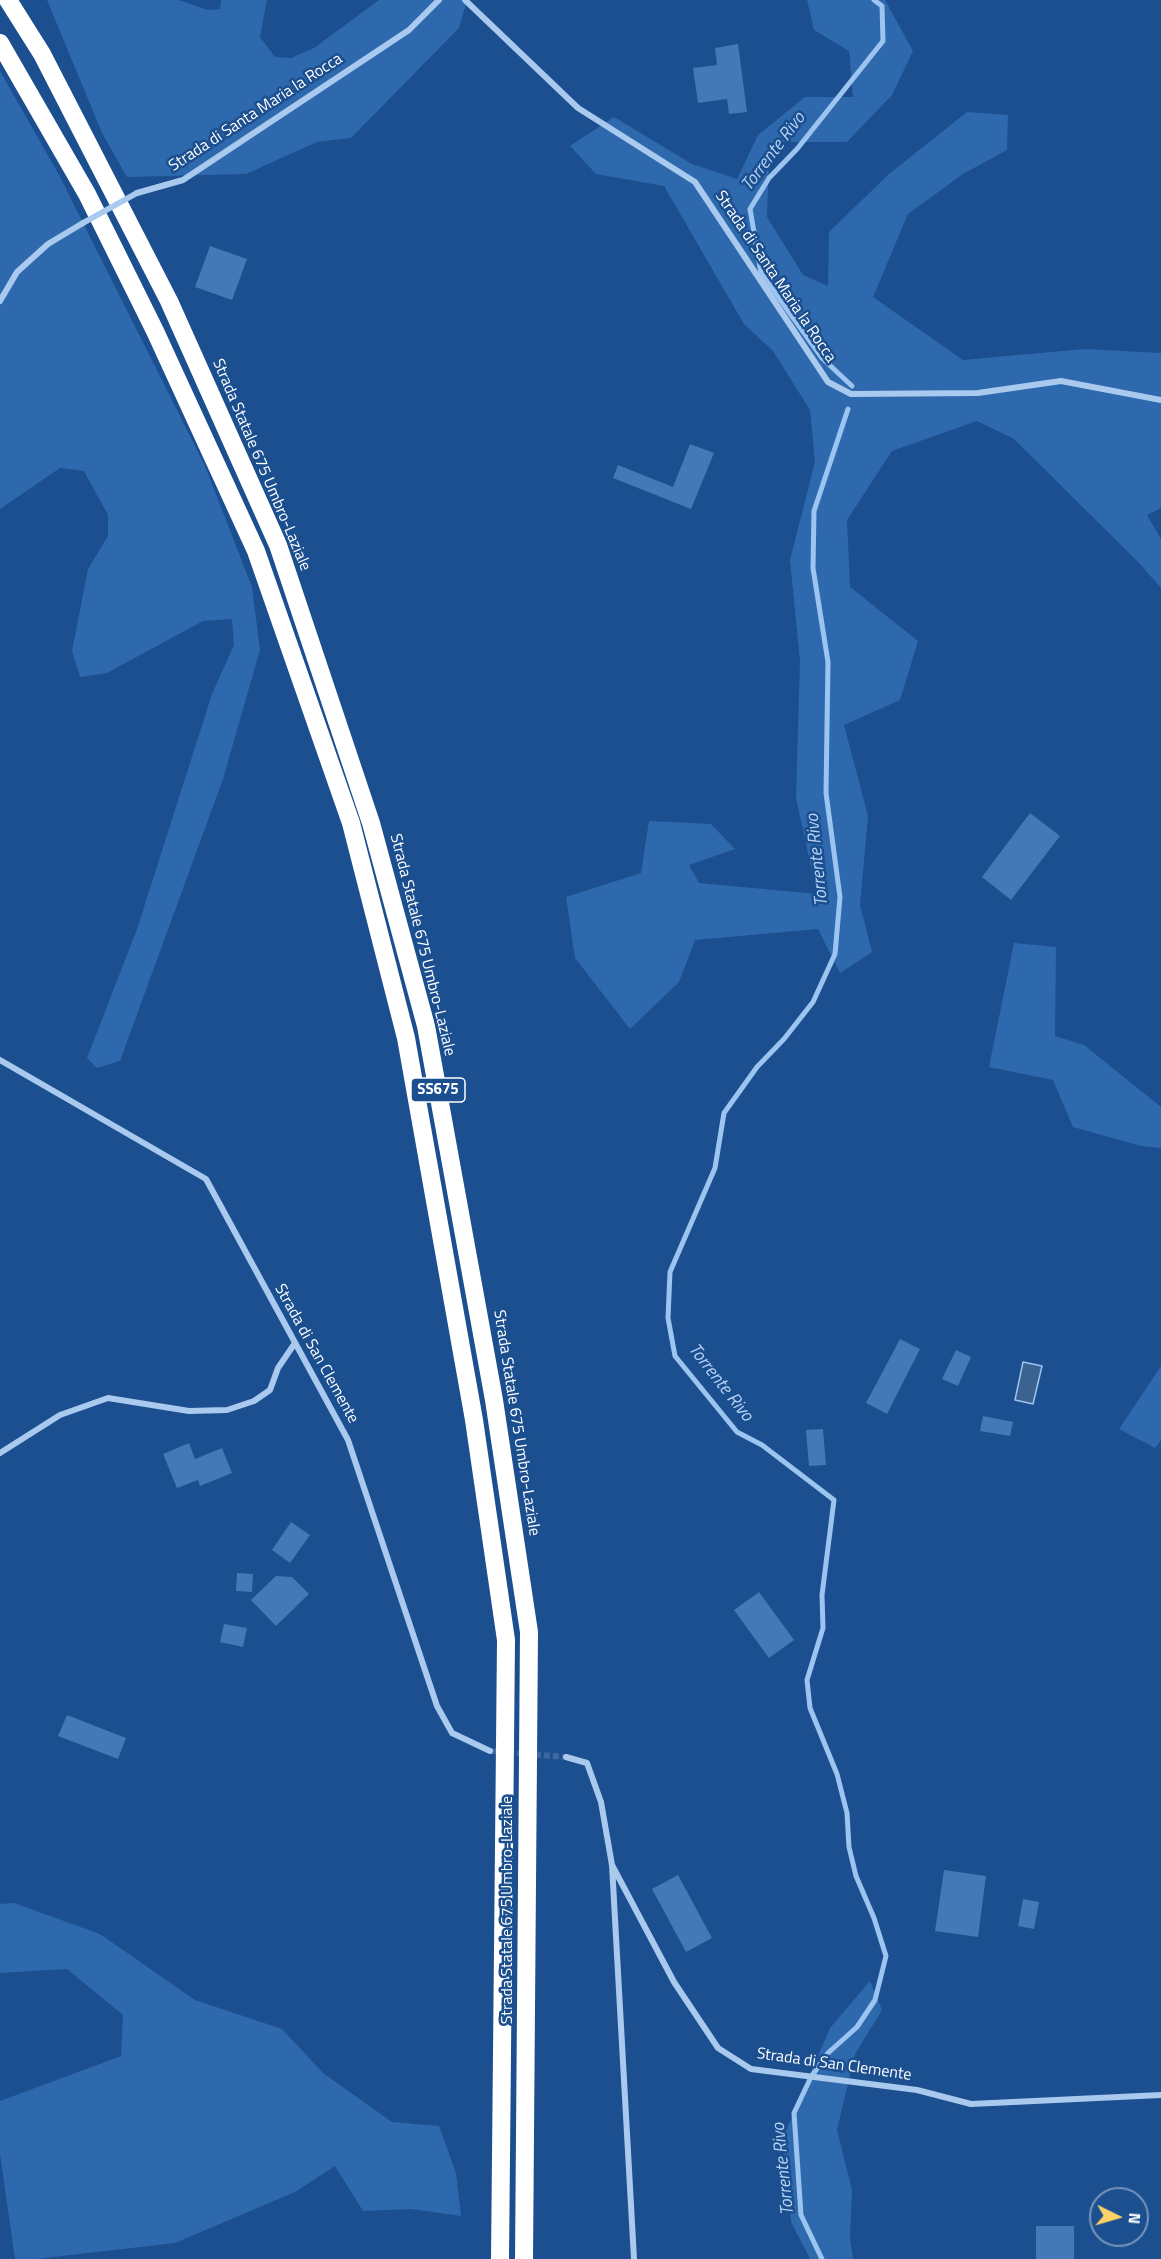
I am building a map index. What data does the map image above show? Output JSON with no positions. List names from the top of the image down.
{
  "streets": {
    "highway": ["Strada Statale 675 Umbro-Laziale", "SS675"],
    "street": ["Strada di Santa Maria la Rocca", "Strada di San Clemente"]
  },
  "water": ["Torrente Rivo"],
  "north": "right"
}
